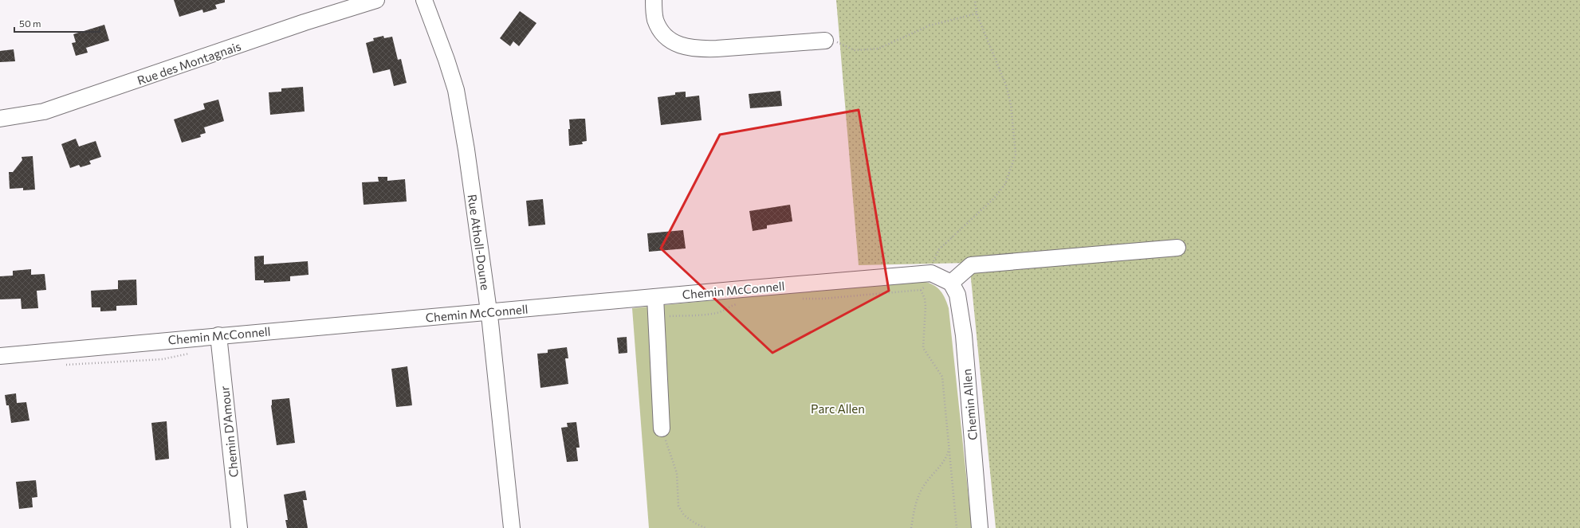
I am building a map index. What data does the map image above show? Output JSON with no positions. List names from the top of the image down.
{
  "streets": {
    "street": [
      "Rue des Montagnais",
      "Rue Atholl-Doune",
      "Chemin McConnell",
      "Chemin Allen",
      "Chemin D'Amour"
    ]
  },
  "crossings": [
    ["Rue Atholl-Doune", "Chemin McConnell"],
    ["Chemin McConnell", "Chemin Allen"],
    ["Chemin McConnell", "Chemin D'Amour"]
  ],
  "parks": ["Parc Allen"],
  "scale_bar": "50 m"
}
